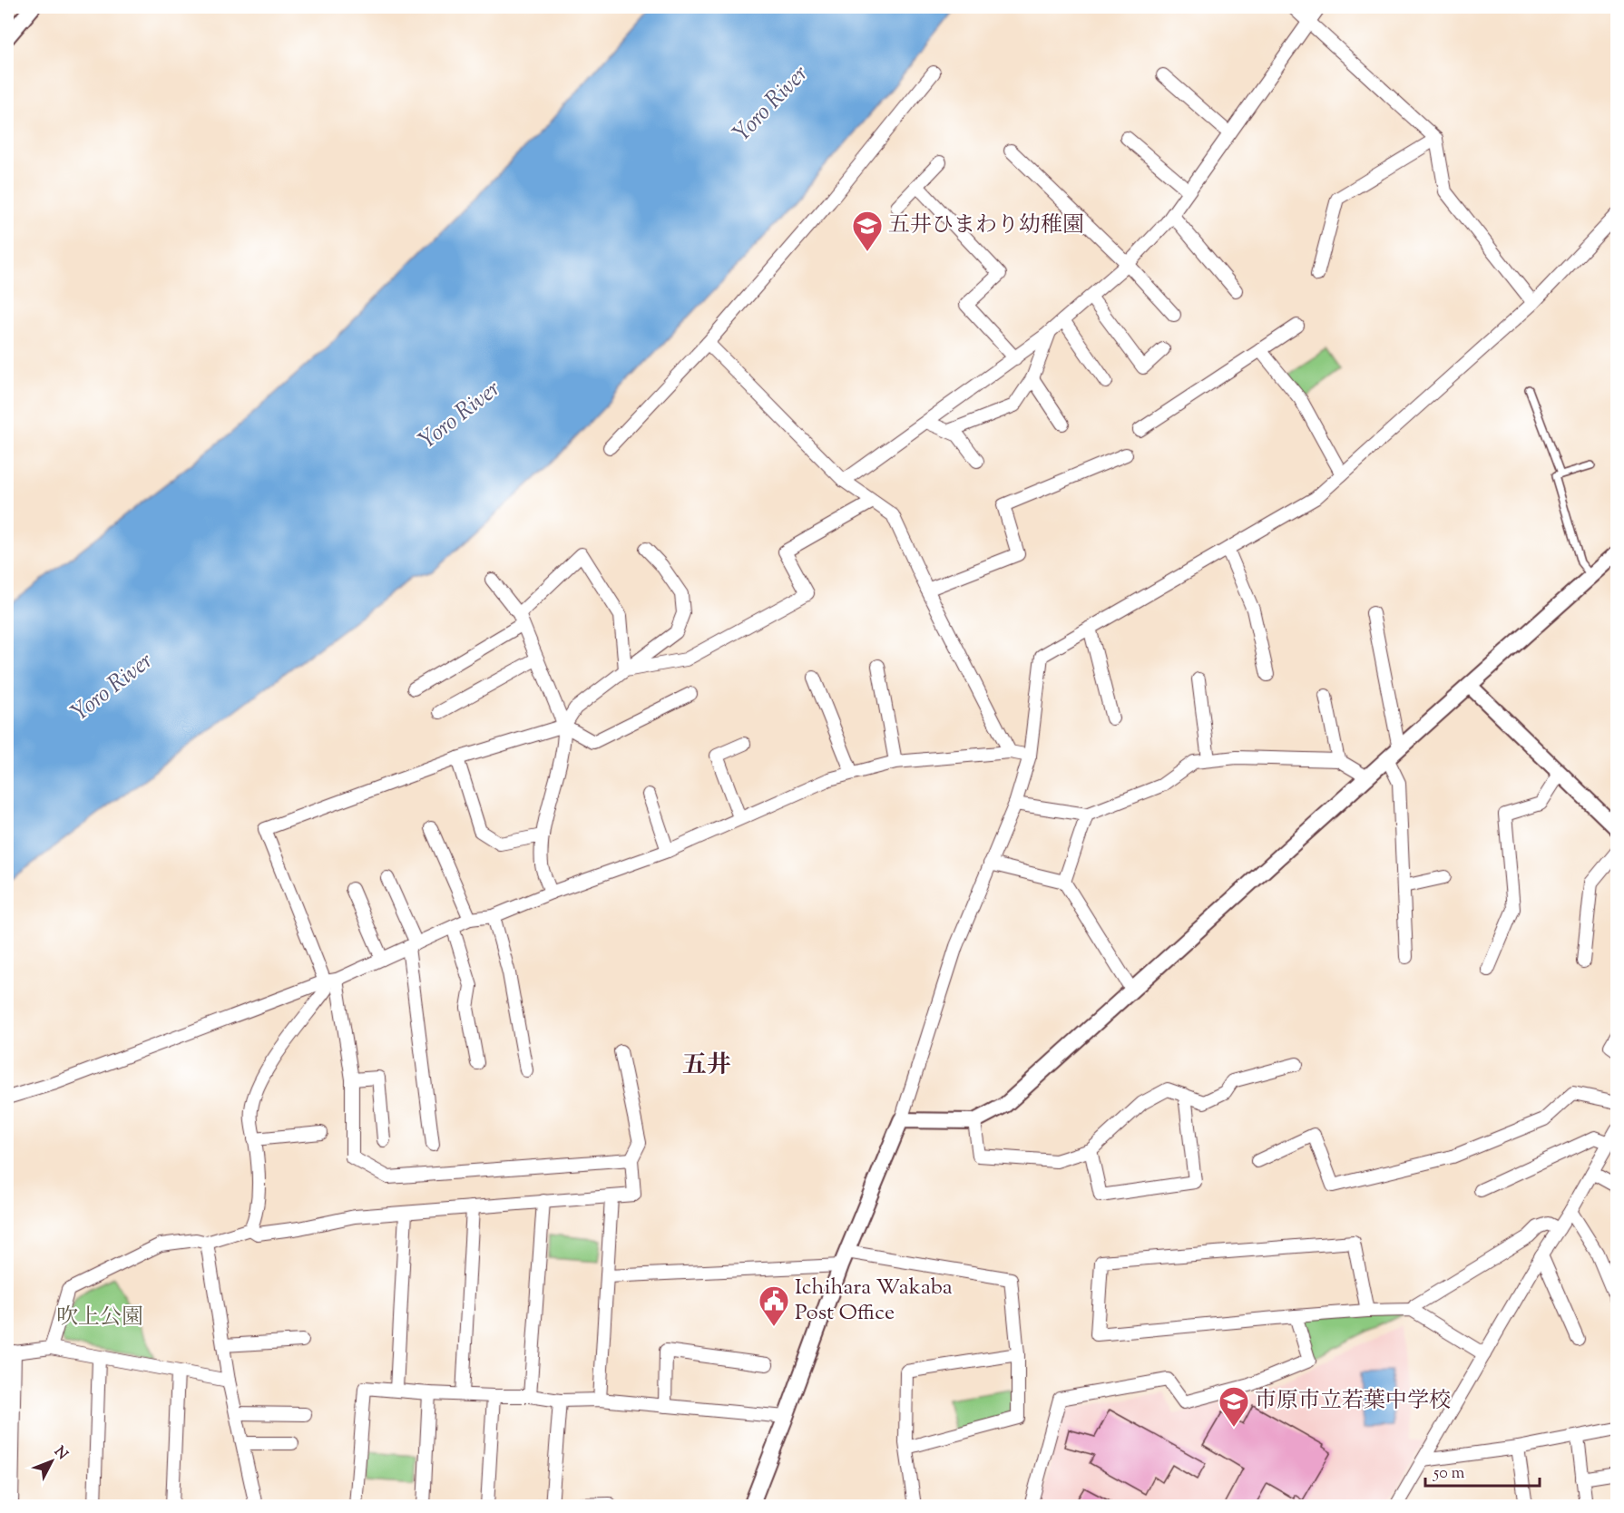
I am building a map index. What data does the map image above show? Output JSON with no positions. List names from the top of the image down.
{
  "districts": ["五井"],
  "water": ["Yoro River"],
  "parks": ["吹上公園"],
  "places": {
    "school or university": ["五井ひまわり幼稚園", "市原市立若葉中学校"],
    "public building": ["Ichihara Wakaba Post Office"]
  },
  "scale_bar": "50 m",
  "north": "top right"
}
